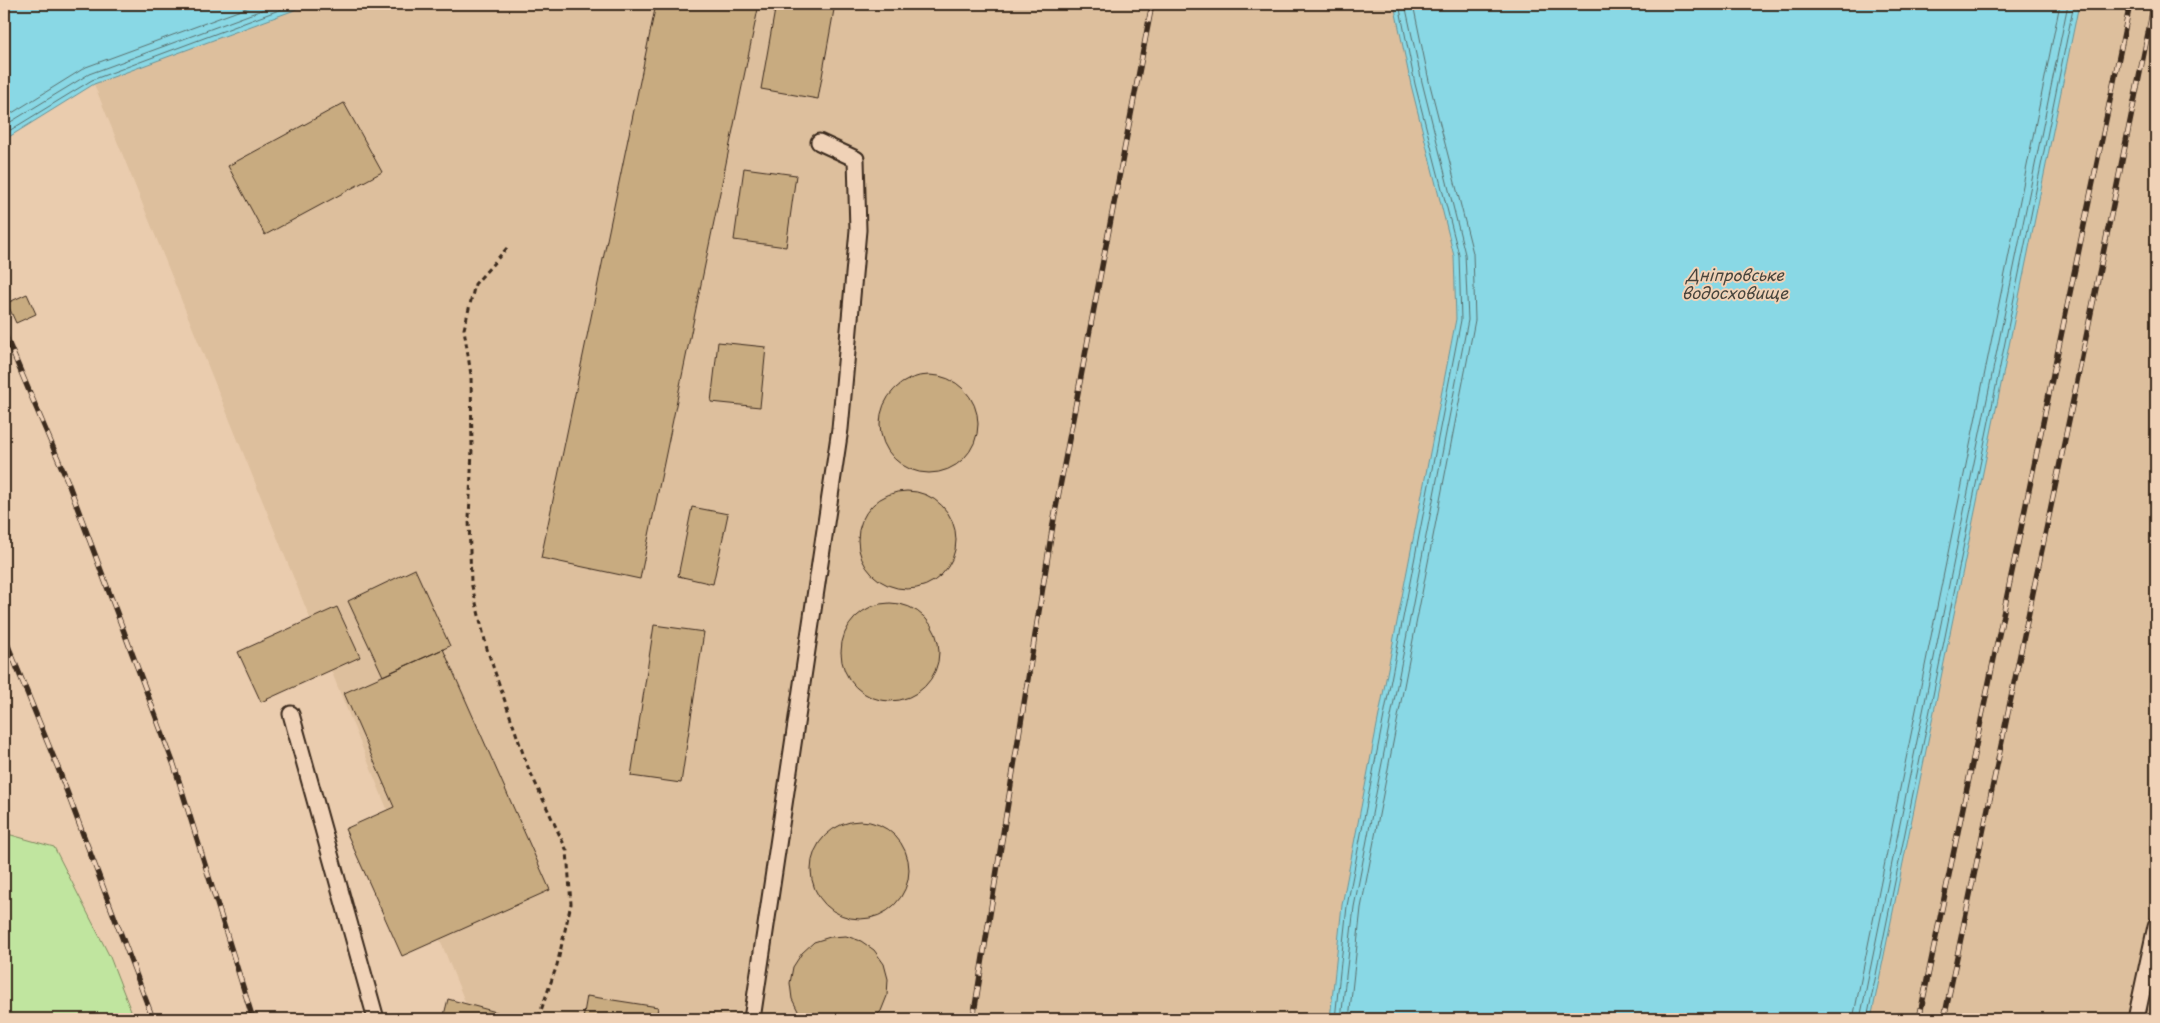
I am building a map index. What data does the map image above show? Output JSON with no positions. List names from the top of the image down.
{
  "water": ["Дніпровське водосховище"]
}
